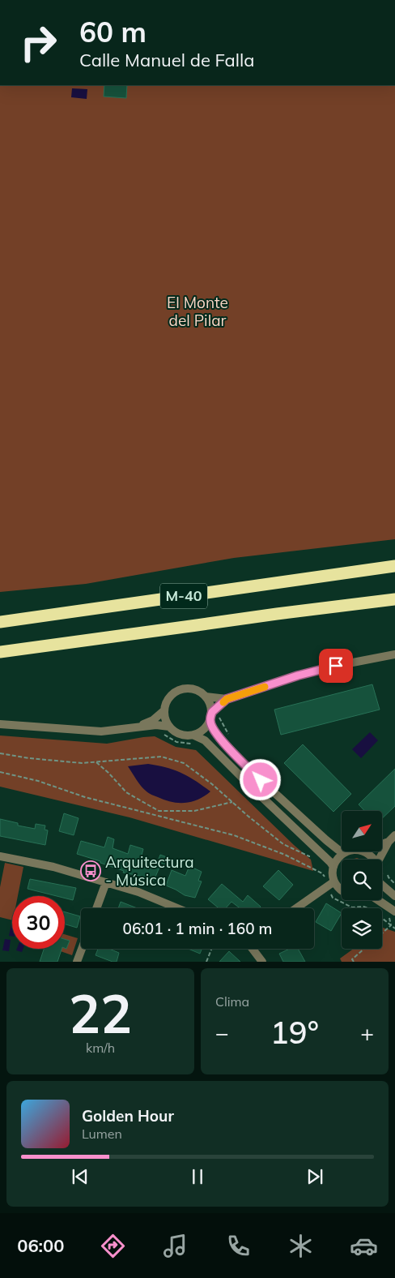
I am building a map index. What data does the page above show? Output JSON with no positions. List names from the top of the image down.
{
  "streets": {
    "highway": ["M-40"]
  },
  "parks": ["El Monte del Pilar"],
  "places": {
    "bus stop": ["Arquitectura - Música"]
  },
  "north": "top right",
  "page": {
    "turn": ["60 m", "Calle Manuel de Falla"],
    "limit": "30",
    "trip": "06:01 · 1 min · 160 m",
    "tile": [
      ["22", "km/h"],
      "Clima"
    ],
    "heat": ["−", "19°", "+"],
    "song": ["Golden Hour", "Lumen"],
    "tabs": "06:00"
  }
}
